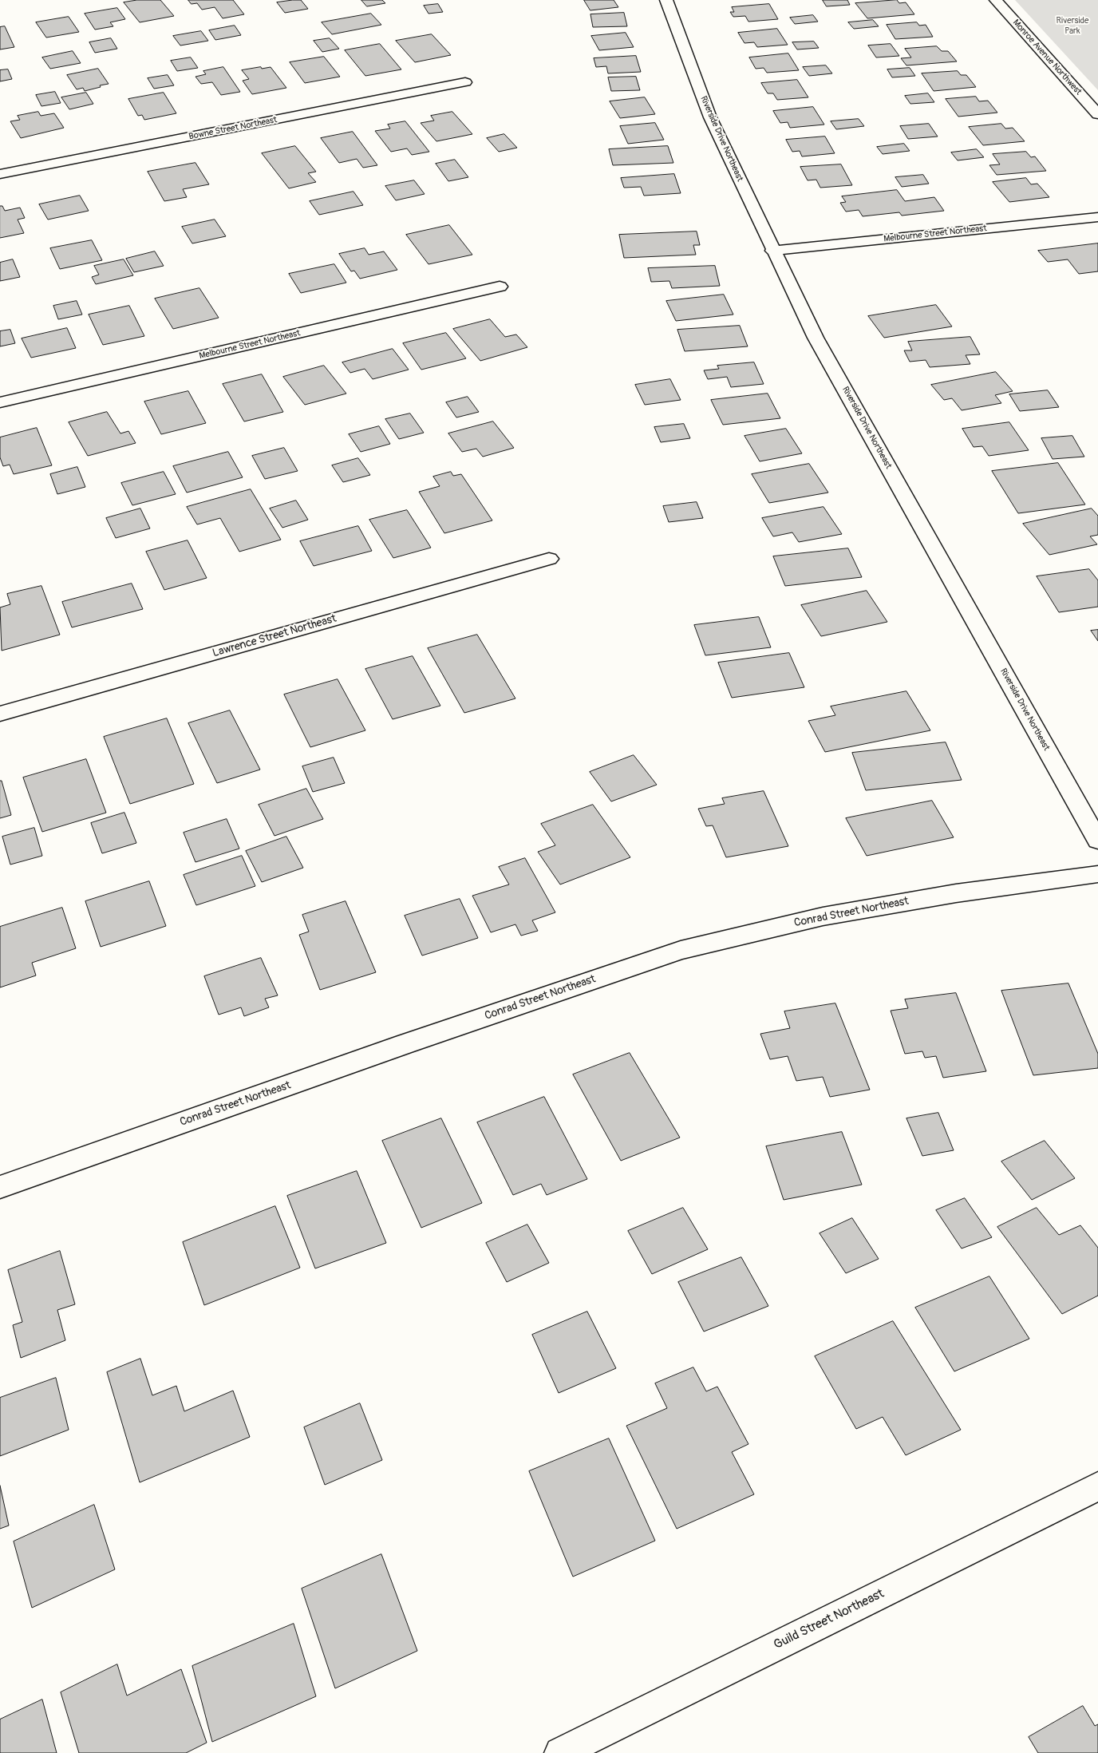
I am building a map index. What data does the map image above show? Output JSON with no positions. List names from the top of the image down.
{
  "streets": {
    "street": [
      "Monroe Avenue Northwest",
      "Bowne Street Northeast",
      "Riverside Drive Northeast",
      "Melbourne Street Northeast",
      "Lawrence Street Northeast",
      "Conrad Street Northeast",
      "Guild Street Northeast"
    ]
  },
  "crossings": [
    ["Riverside Drive Northeast", "Melbourne Street Northeast"]
  ],
  "parks": ["Riverside Park"]
}
